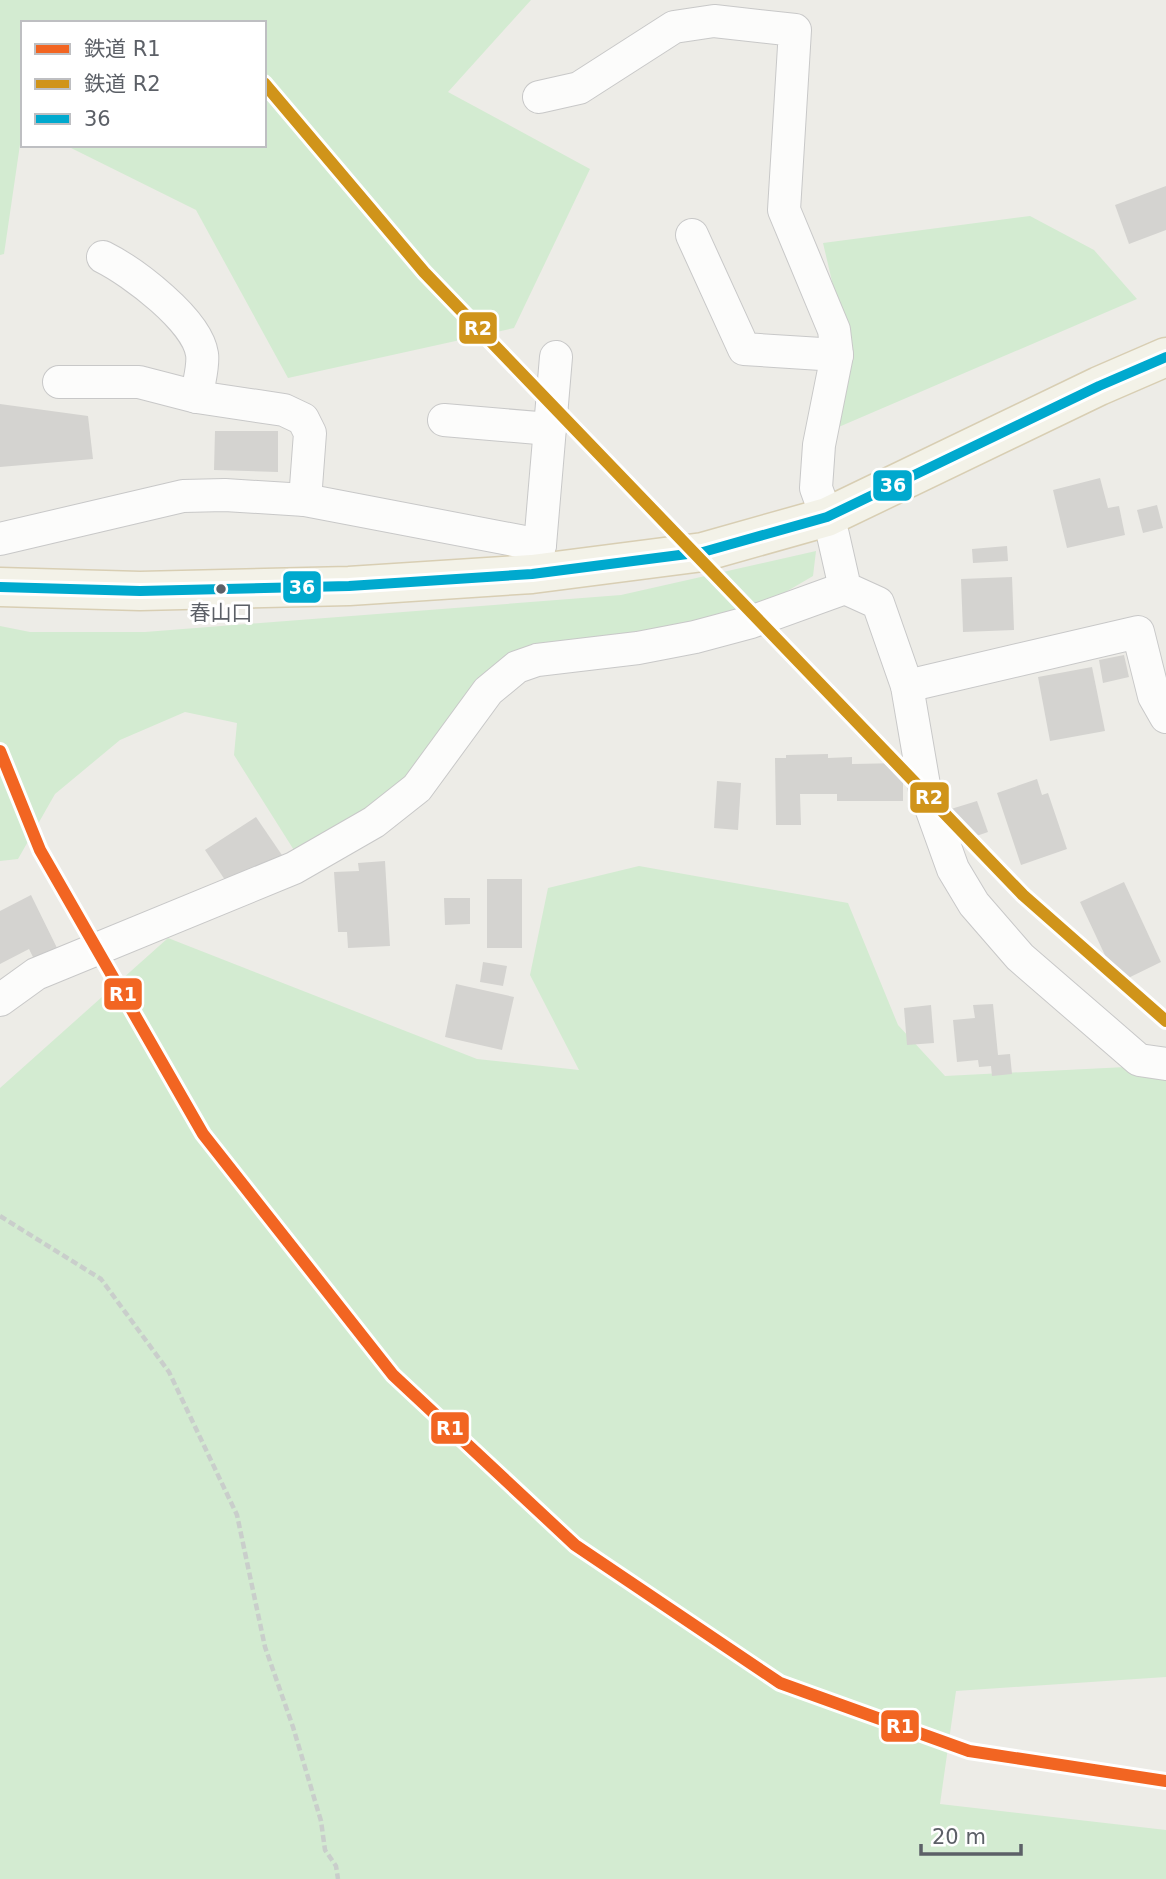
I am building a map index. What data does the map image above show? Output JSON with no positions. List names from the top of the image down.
{
  "places": ["春山口"],
  "lines": ["rail line R2", "transit line 36", "rail line R1"],
  "legend": ["鉄道 R1", "鉄道 R2", "36"],
  "scale_bar": "20 m"
}
